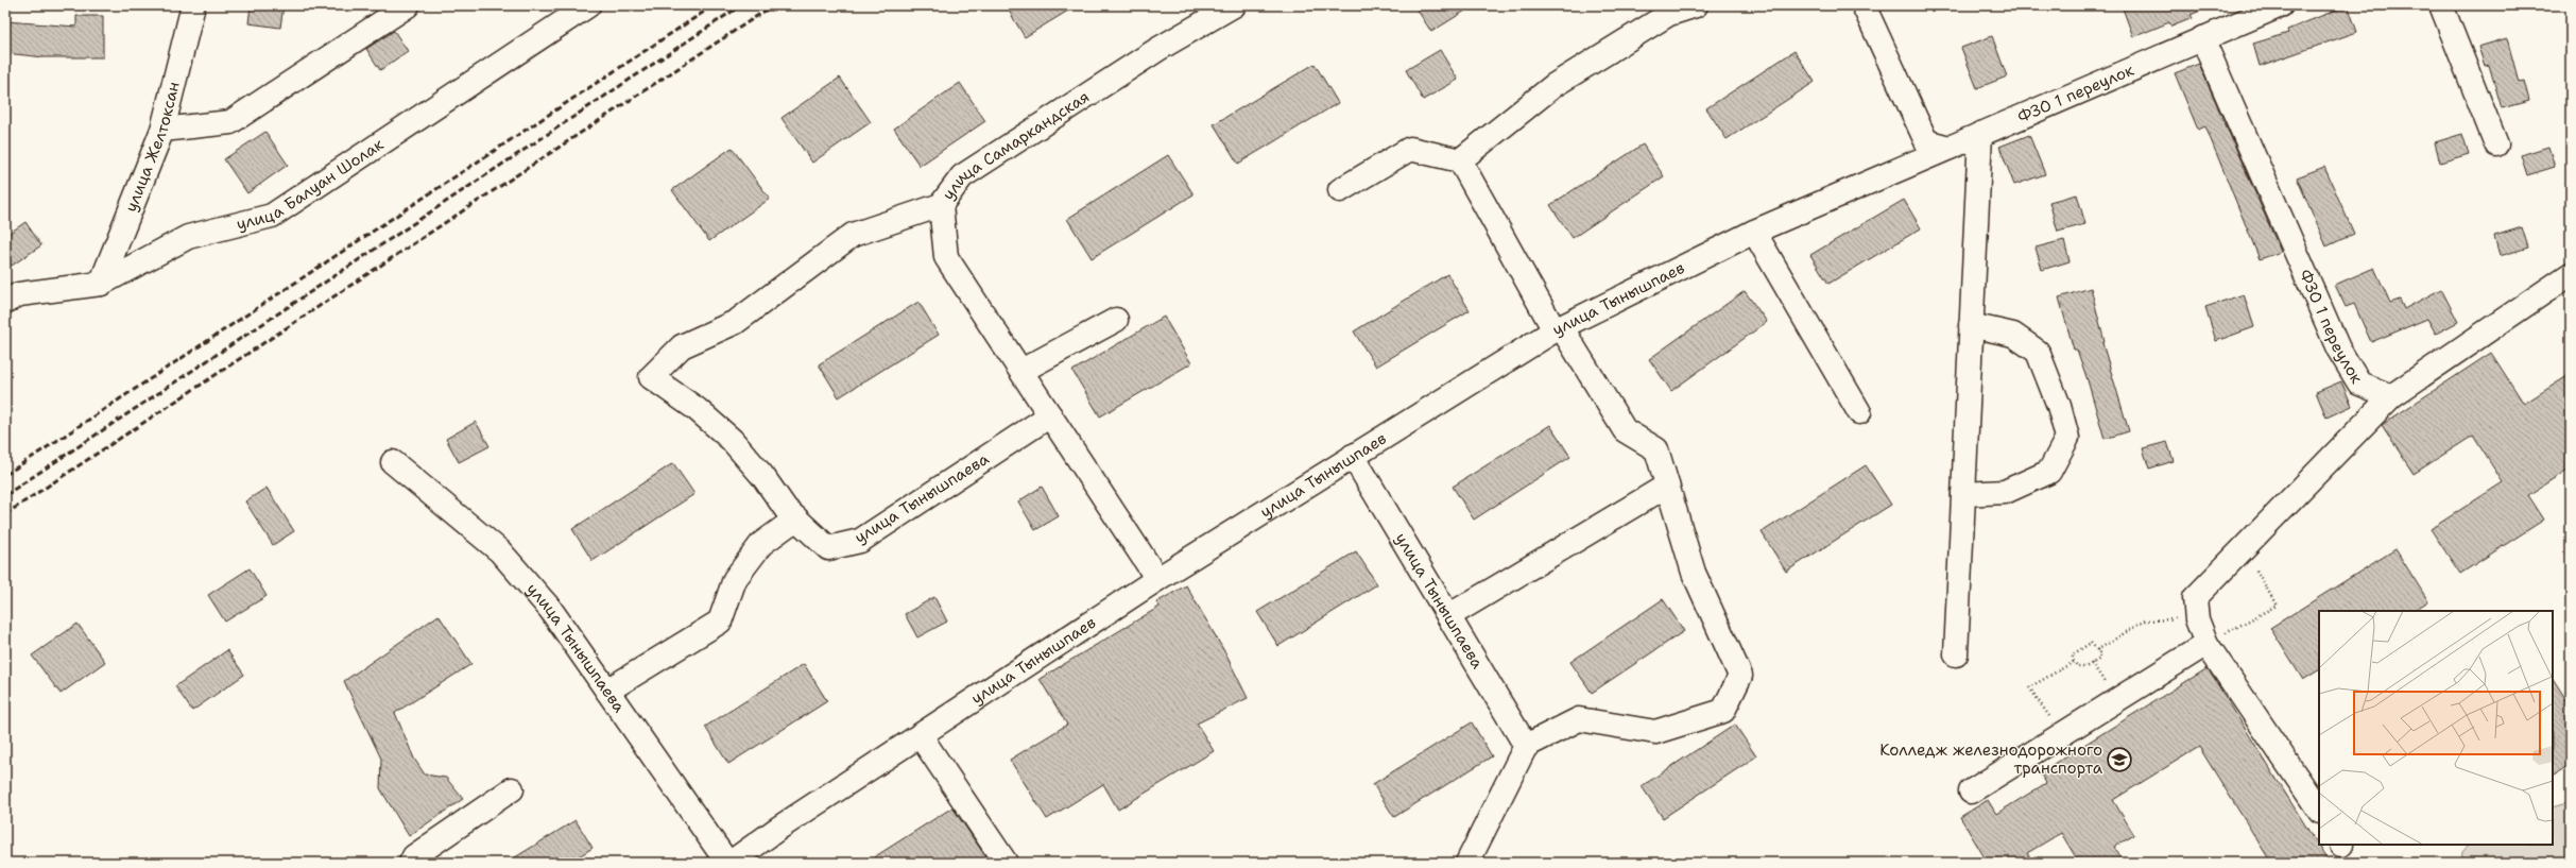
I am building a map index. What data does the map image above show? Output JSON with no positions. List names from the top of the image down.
{
  "streets": {
    "street": [
      "ФЗО 1 переулок",
      "улица Желтоксан",
      "улица Самаркандская",
      "улица Балуан Шолак",
      "улица Тынышпаев",
      "улица Тынышпаева"
    ]
  },
  "crossings": [
    ["ФЗО 1 переулок", "улица Тынышпаев"],
    ["улица Желтоксан", "улица Балуан Шолак"],
    ["улица Самаркандская", "улица Тынышпаева"],
    ["улица Тынышпаев", "улица Тынышпаева"]
  ],
  "places": {
    "school or university": ["Колледж железнодорожного транспорта"]
  }
}
